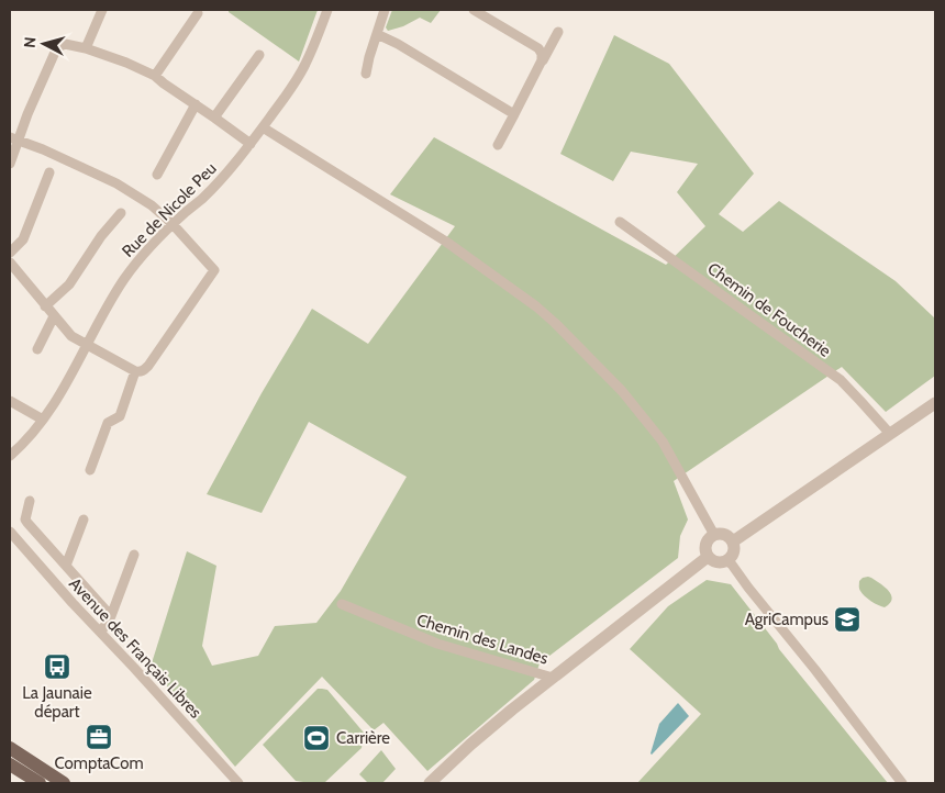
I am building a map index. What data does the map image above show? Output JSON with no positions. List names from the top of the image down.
{
  "streets": {
    "street": [
      "Rue de Nicole Peu",
      "Chemin de Foucherie",
      "Chemin des Landes",
      "Avenue des Français Libres"
    ]
  },
  "places": {
    "school or university": ["AgriCampus"],
    "bus stop": ["La Jaunaie départ"],
    "office": ["ComptaCom"],
    "sports": ["Carrière"]
  },
  "north": "left"
}
